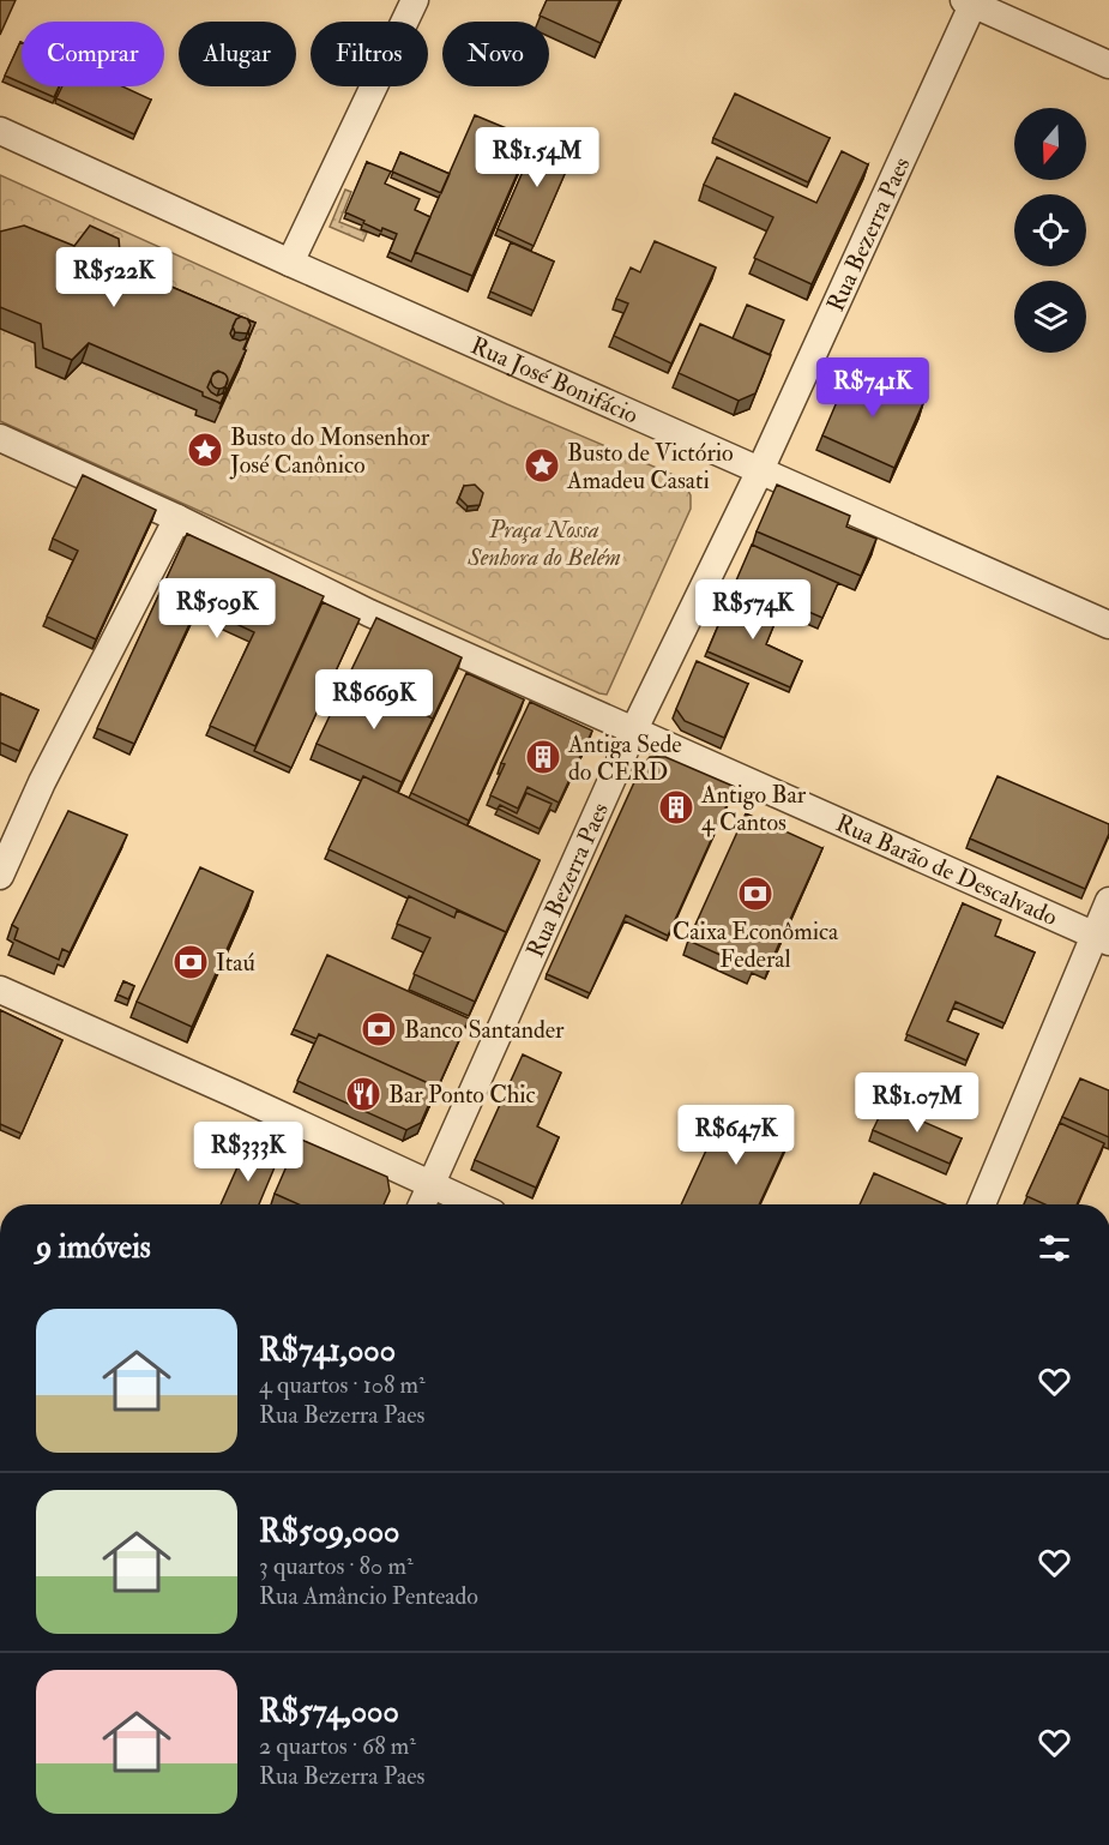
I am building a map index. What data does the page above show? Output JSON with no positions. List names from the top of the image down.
{
  "streets": {
    "street": ["Rua Bezerra Paes", "Rua José Bonifácio", "Rua Barão de Descalvado"]
  },
  "crossings": [
    ["Rua Bezerra Paes", "Rua José Bonifácio"],
    ["Rua Bezerra Paes", "Rua Barão de Descalvado"]
  ],
  "parks": ["Praça Nossa Senhora do Belém"],
  "places": {
    "place": ["Busto do Monsenhor José Canônico", "Busto de Victório Amadeu Casati"],
    "building": ["Antiga Sede do CERD", "Antigo Bar 4 Cantos"],
    "bank": ["Caixa Econômica Federal", "Itaú", "Banco Santander"],
    "restaurant": ["Bar Ponto Chic"]
  },
  "north": "bottom",
  "page": {
    "chip": [
      "Comprar",
      "Alugar",
      "Filtros",
      "Novo"
    ],
    "price": [
      "R$1.54M",
      "R$522K",
      "R$741K",
      "R$509K",
      "R$574K",
      "R$669K",
      "R$1.07M",
      "R$647K",
      "R$333K"
    ],
    "heading": "9 imóveis",
    "list": [
      {
        "name": "R$741,000",
        "note": "4 quartos · 108 m² · Rua Bezerra Paes"
      },
      {
        "name": "R$509,000",
        "note": "3 quartos · 80 m² · Rua Amâncio Penteado"
      },
      {
        "name": "R$574,000",
        "note": "2 quartos · 68 m² · Rua Bezerra Paes"
      }
    ]
  }
}
